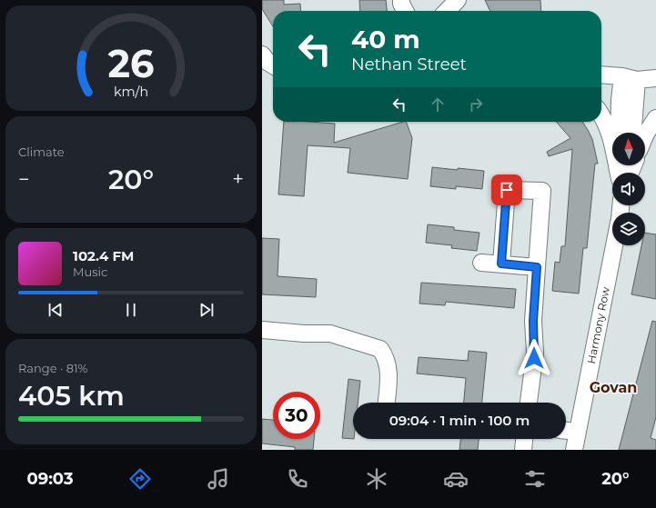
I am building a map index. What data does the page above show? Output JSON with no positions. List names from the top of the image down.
{
  "streets": {
    "street": ["Harmony Row"]
  },
  "districts": ["Govan"],
  "north": "top",
  "page": {
    "turn": ["40 m", "Nethan Street"],
    "tile": [
      "Climate",
      ["Range · 81%", "405 km"]
    ],
    "heat": ["−", "20°", "+"],
    "song": ["102.4 FM", "Music"],
    "limit": "30",
    "trip": "09:04 · 1 min · 100 m",
    "tabs": ["09:03", "20°"],
    "gauge": ["26", "km/h"]
  }
}
